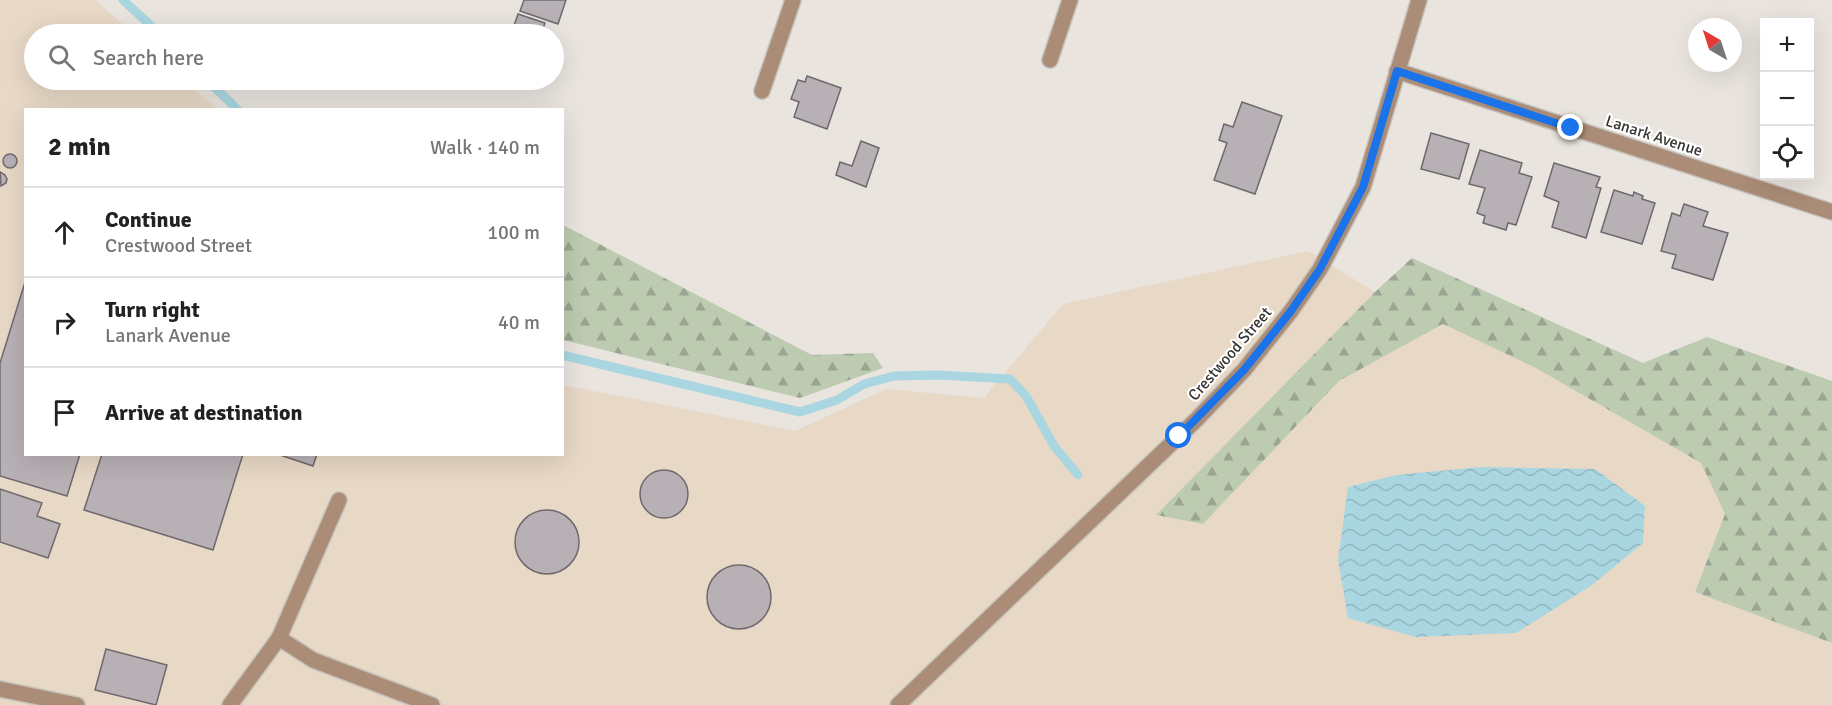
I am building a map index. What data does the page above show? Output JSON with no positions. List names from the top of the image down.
{
  "streets": {
    "street": ["Lanark Avenue", "Crestwood Street"]
  },
  "crossings": [
    ["Lanark Avenue", "Crestwood Street"]
  ],
  "north": "top left",
  "page": {
    "map_buttons": ["+", "−"],
    "search": "Search here",
    "heading": ["2 min", "Walk · 140 m"],
    "list": [
      ["Continue", "Crestwood Street", "100 m"],
      ["Turn right", "Lanark Avenue", "40 m"],
      "Arrive at destination"
    ]
  }
}
